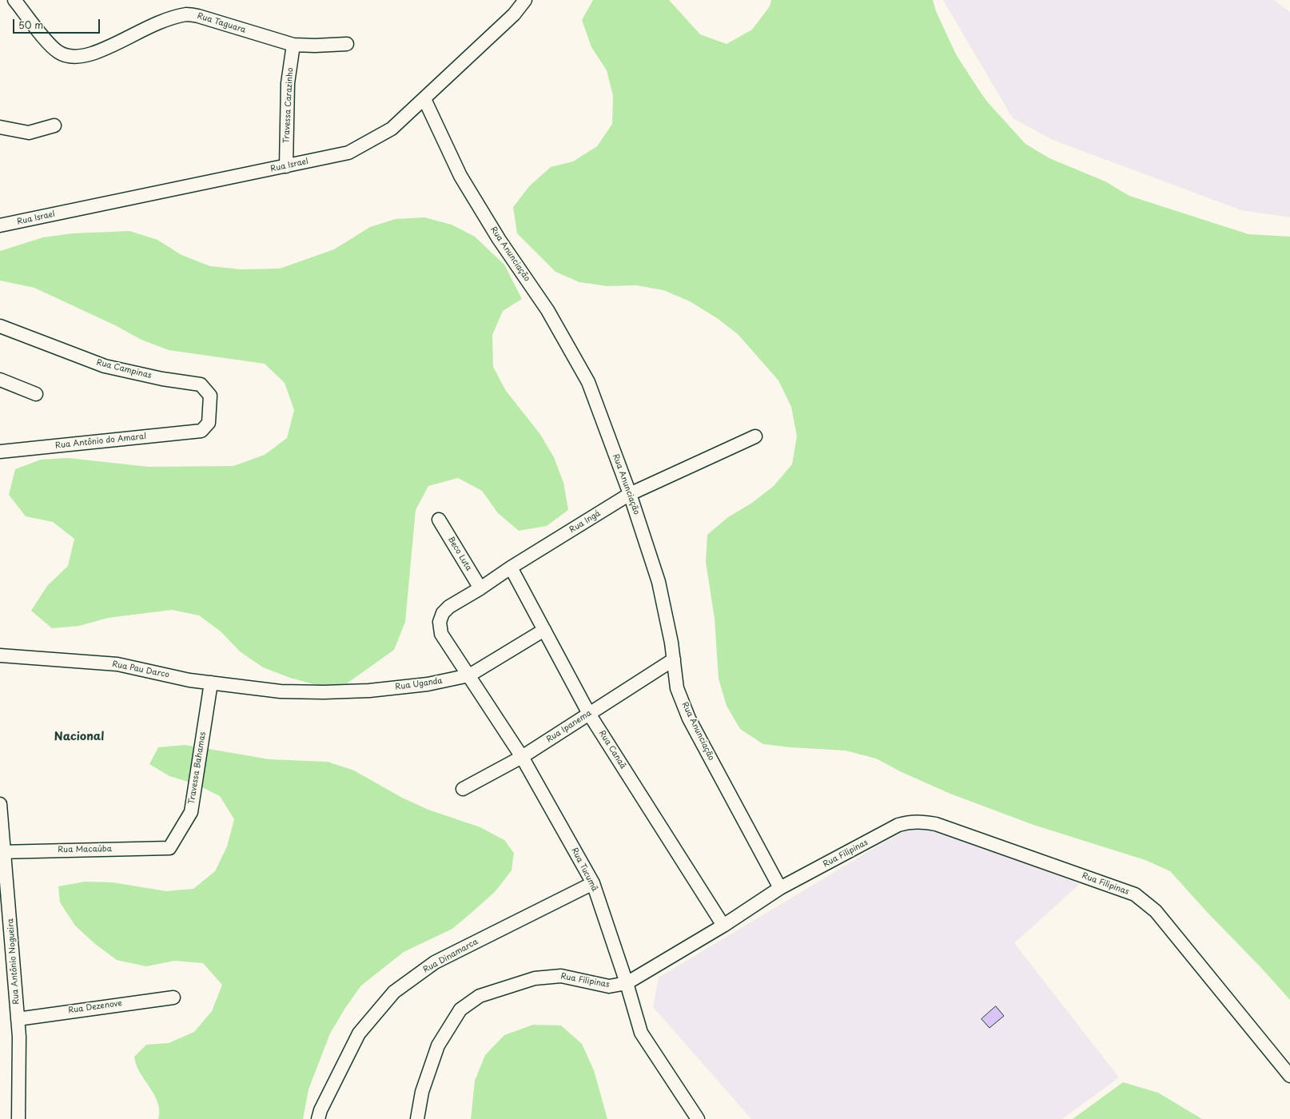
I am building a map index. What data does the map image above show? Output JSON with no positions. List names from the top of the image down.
{
  "streets": {
    "street": [
      "Rua Taguara",
      "Travessa Carazinho",
      "Rua Israel",
      "Rua Anunciação",
      "Rua Campinas",
      "Rua Antônio do Amaral",
      "Rua Ingá",
      "Beco Luta",
      "Rua Pau Darco",
      "Rua Uganda",
      "Rua Ipanema",
      "Rua Canaã",
      "Travessa Bahamas",
      "Rua Macaúba",
      "Rua Filipinas",
      "Rua Tucumã",
      "Rua Dinamarca",
      "Rua Antônio Nogueira",
      "Rua Dezenove"
    ]
  },
  "crossings": [
    ["Rua Taguara", "Travessa Carazinho"],
    ["Travessa Carazinho", "Rua Israel"],
    ["Rua Israel", "Rua Anunciação"],
    ["Rua Anunciação", "Rua Ingá"],
    ["Rua Anunciação", "Rua Ipanema"],
    ["Rua Anunciação", "Rua Filipinas"],
    ["Rua Campinas", "Rua Antônio do Amaral"],
    ["Rua Ingá", "Beco Luta"],
    ["Rua Ingá", "Rua Canaã"],
    ["Rua Ingá", "Rua Tucumã"],
    ["Rua Pau Darco", "Rua Uganda"],
    ["Rua Pau Darco", "Travessa Bahamas"],
    ["Rua Uganda", "Rua Canaã"],
    ["Rua Uganda", "Rua Tucumã"],
    ["Rua Ipanema", "Rua Canaã"],
    ["Rua Ipanema", "Rua Tucumã"],
    ["Rua Canaã", "Rua Filipinas"],
    ["Travessa Bahamas", "Rua Macaúba"],
    ["Rua Macaúba", "Rua Antônio Nogueira"],
    ["Rua Filipinas", "Rua Tucumã"],
    ["Rua Tucumã", "Rua Dinamarca"],
    ["Rua Antônio Nogueira", "Rua Dezenove"]
  ],
  "districts": ["Nacional"],
  "scale_bar": "50 m"
}
